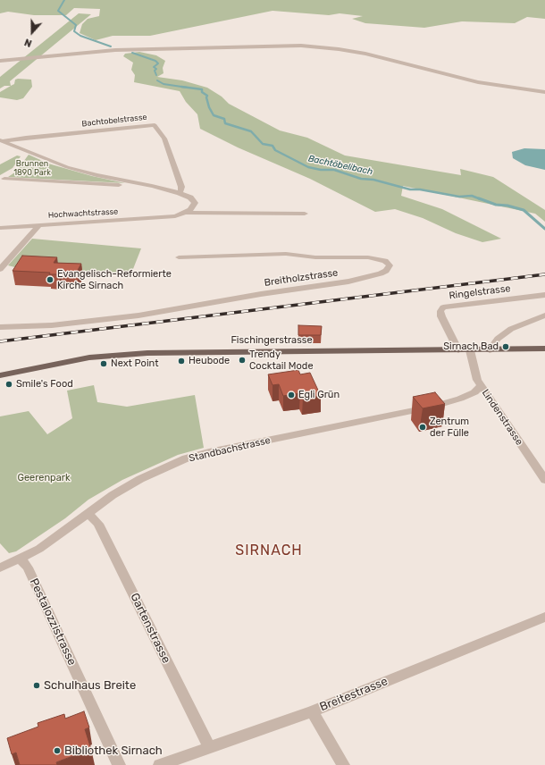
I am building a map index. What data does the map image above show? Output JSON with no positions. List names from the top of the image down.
{
  "streets": {
    "main road": ["Fischingerstrasse"],
    "street": [
      "Bachtobelstrasse",
      "Hochwachtstrasse",
      "Breitholzstrasse",
      "Ringelstrasse",
      "Lindenstrasse",
      "Standbachstrasse",
      "Pestalozzistrasse",
      "Gartenstrasse",
      "Breitestrasse"
    ]
  },
  "crossings": [
    ["Ringelstrasse", "Fischingerstrasse"],
    ["Fischingerstrasse", "Lindenstrasse"],
    ["Lindenstrasse", "Standbachstrasse"],
    ["Standbachstrasse", "Pestalozzistrasse"],
    ["Standbachstrasse", "Gartenstrasse"],
    ["Gartenstrasse", "Breitestrasse"]
  ],
  "districts": ["SIRNACH"],
  "water": ["Bachtöbelibach"],
  "parks": ["Brunnen 1890 Park", "Geerenpark"],
  "places": [
    "Evangelisch-Reformierte Kirche Sirnach",
    "Sirnach Bad",
    "Trendy Cocktail Mode",
    "Heubode",
    "Next Point",
    "Smile's Food",
    "Egli Grün",
    "Zentrum der Fülle",
    "Schulhaus Breite",
    "Bibliothek Sirnach"
  ],
  "north": "bottom"
}
